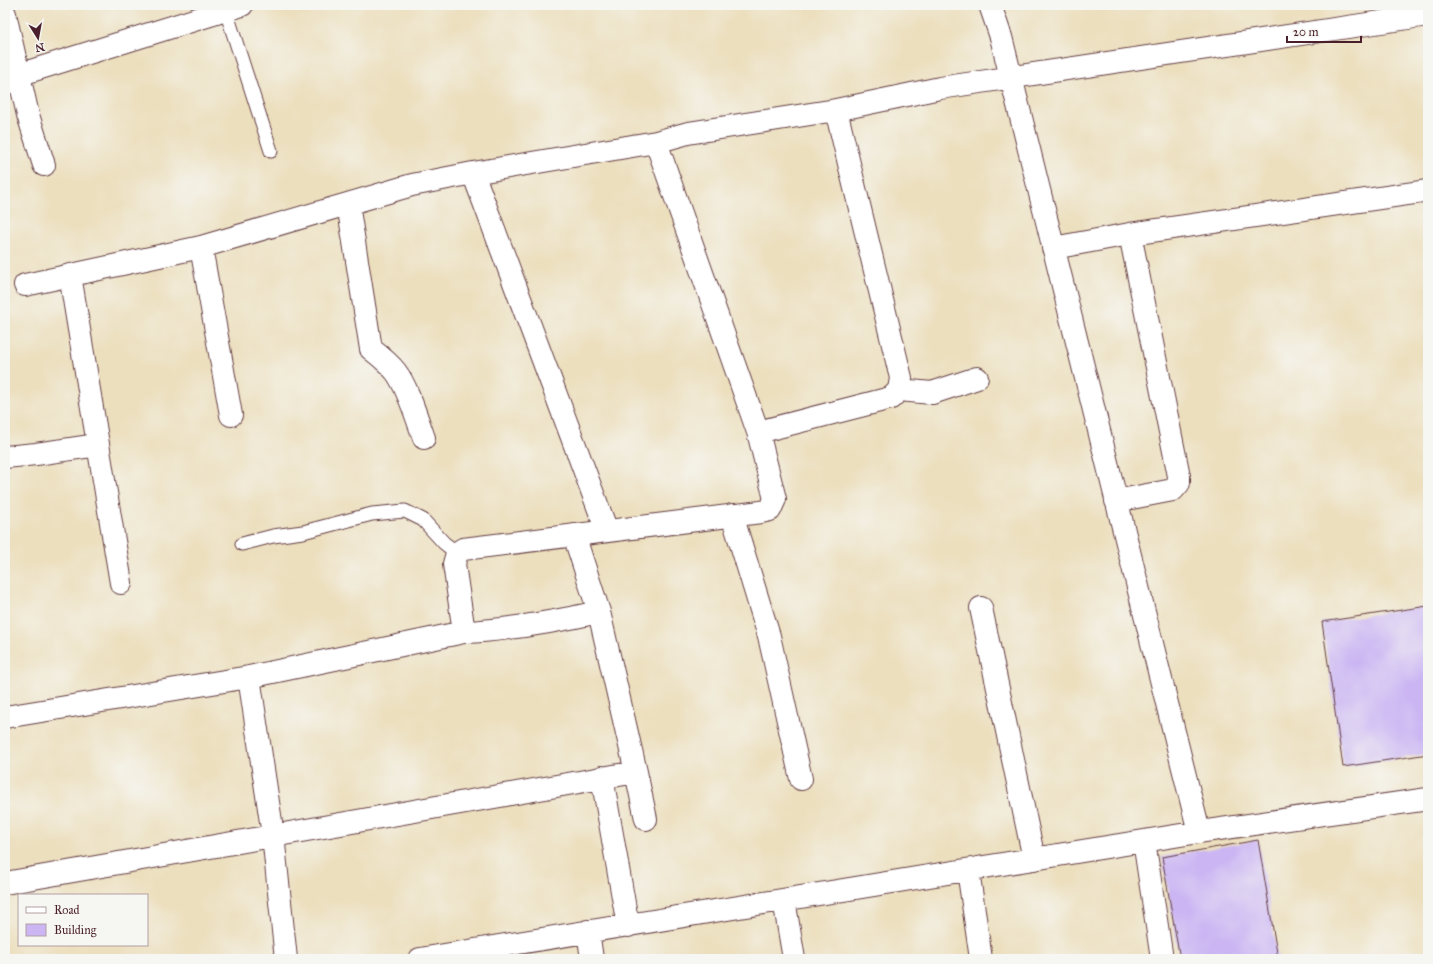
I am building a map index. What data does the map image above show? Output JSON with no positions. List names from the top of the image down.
{
  "legend": ["Road", "Building"],
  "scale_bar": "20 m",
  "north": "bottom"
}
